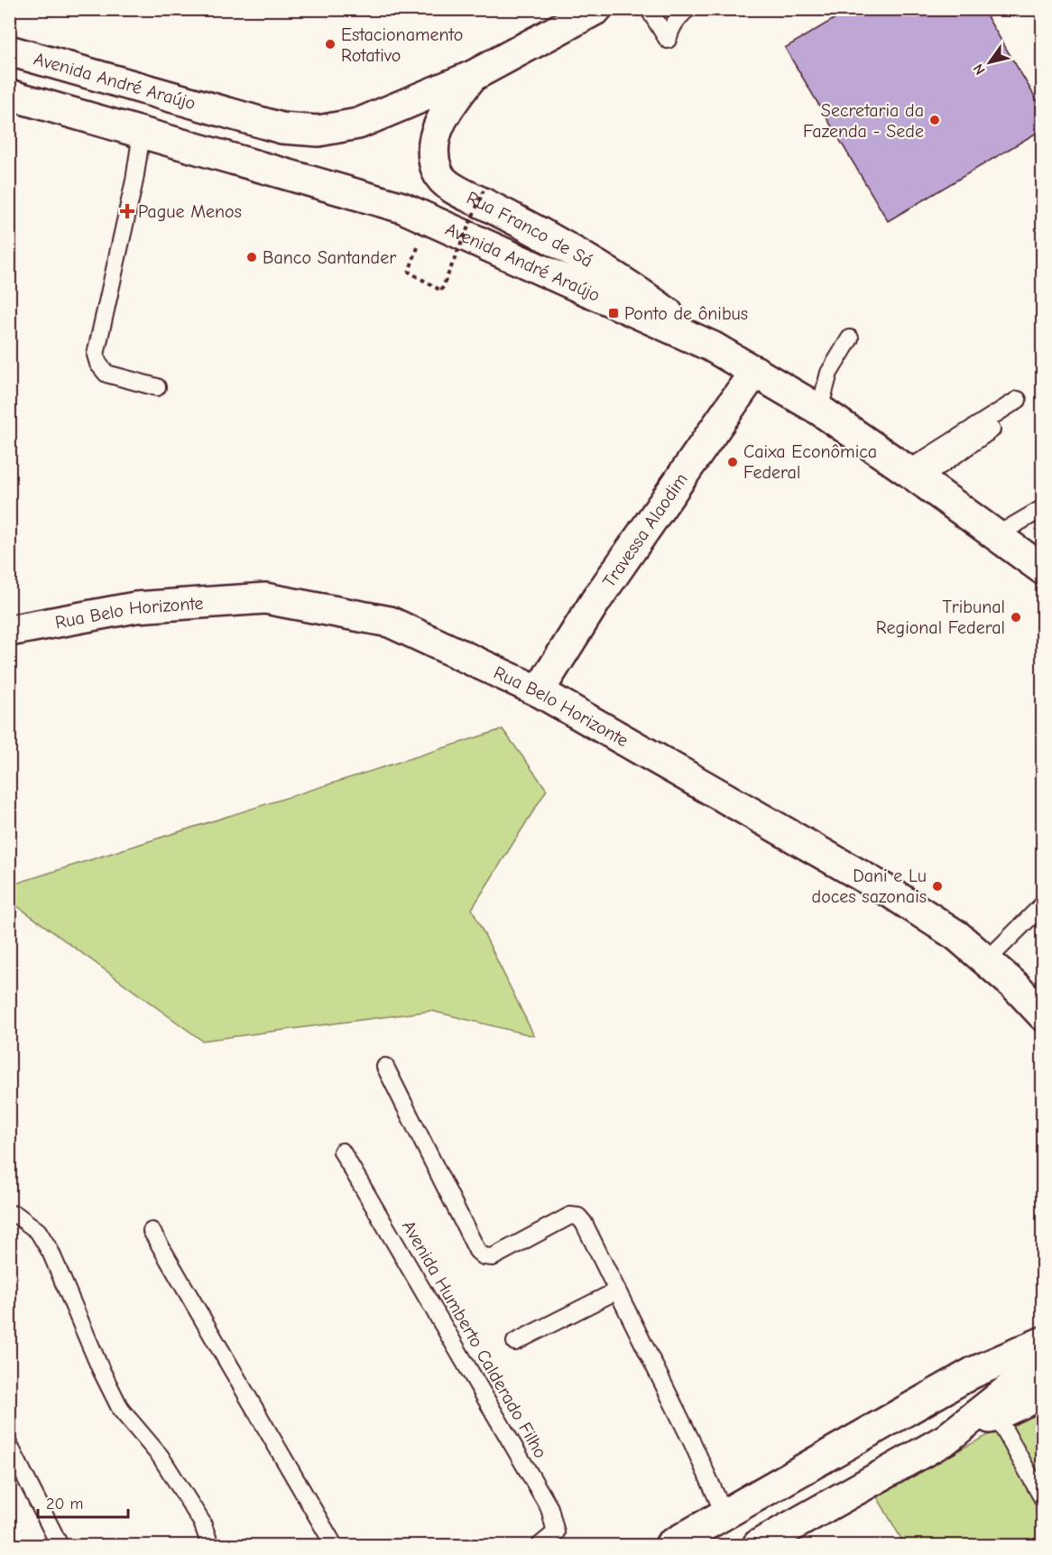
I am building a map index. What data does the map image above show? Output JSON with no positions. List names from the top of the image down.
{
  "streets": {
    "main road": [
      "Avenida André Araújo",
      "Rua Franco de Sá",
      "Travessa Alaodim",
      "Rua Belo Horizonte"
    ],
    "lane": ["Avenida Humberto Calderado Filho"]
  },
  "crossings": [
    ["Avenida André Araújo", "Rua Franco de Sá"],
    ["Avenida André Araújo", "Travessa Alaodim"],
    ["Travessa Alaodim", "Rua Belo Horizonte"]
  ],
  "places": {
    "other": [
      "Estacionamento Rotativo",
      "Secretaria da Fazenda - Sede",
      "Banco Santander",
      "Caixa Econômica Federal",
      "Tribunal Regional Federal",
      "Dani e Lu doces sazonais"
    ],
    "health": ["Pague Menos"],
    "transit": ["Ponto de ônibus"]
  },
  "scale_bar": "20 m",
  "north": "bottom left"
}
